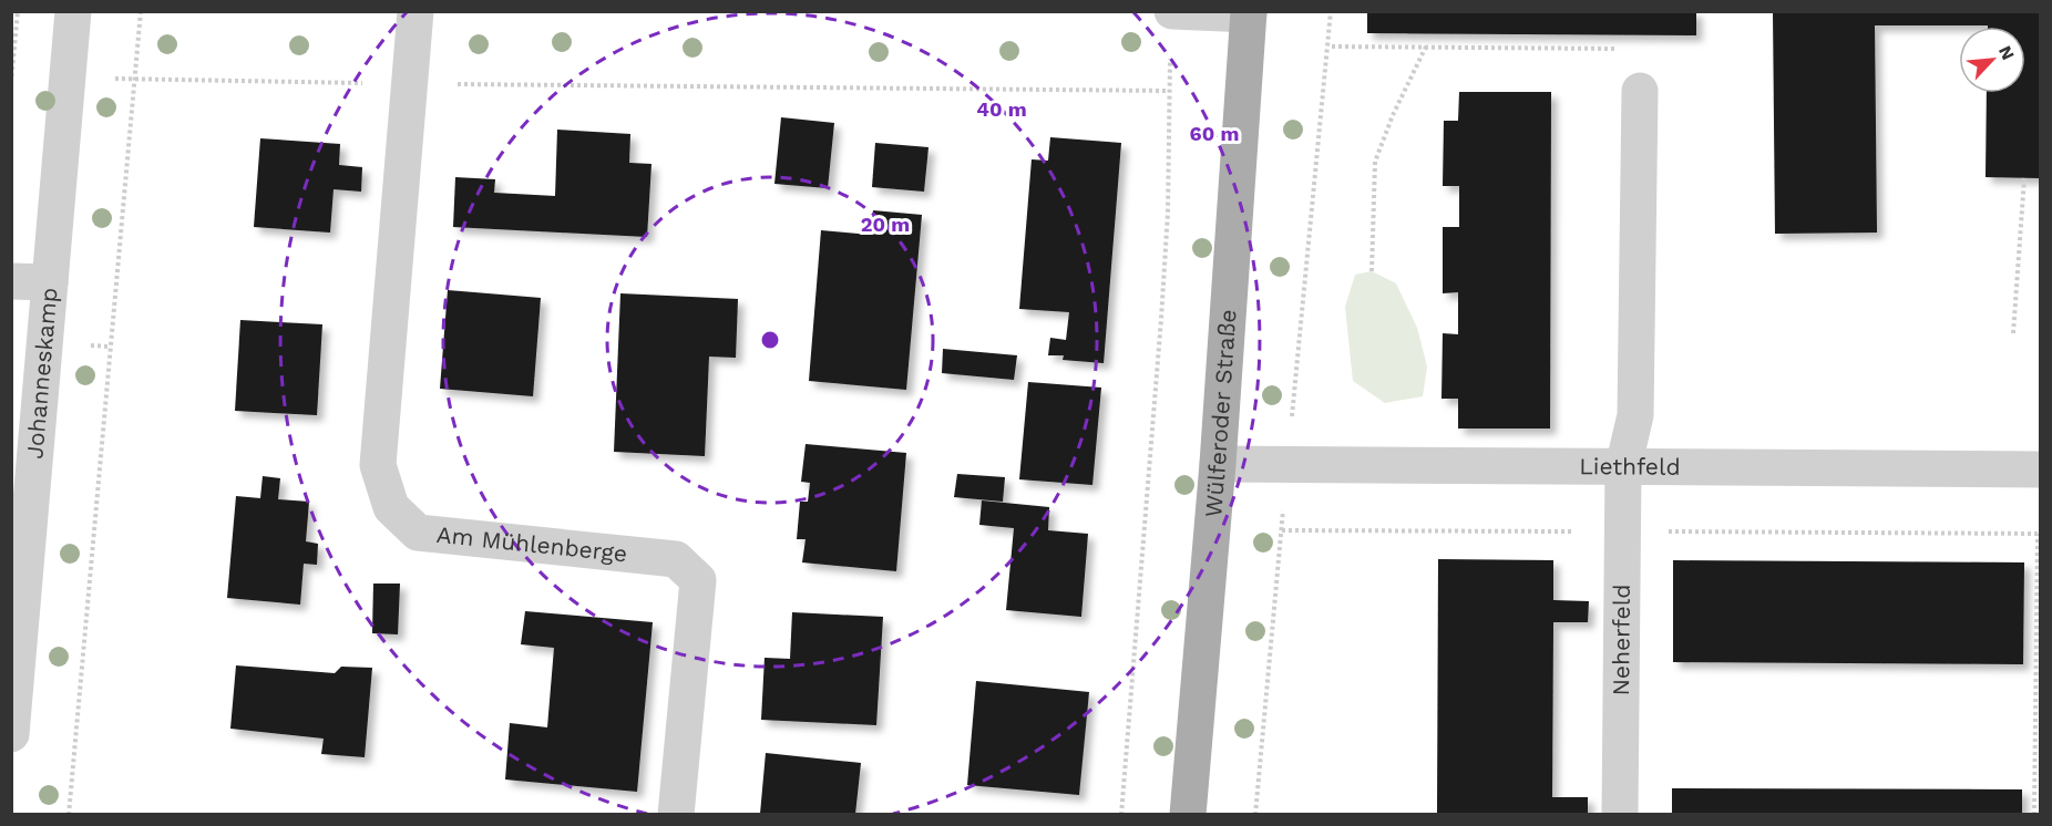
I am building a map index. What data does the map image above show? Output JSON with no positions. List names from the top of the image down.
{
  "streets": {
    "main road": ["Wülferoder Straße"],
    "street": [
      "Johanneskamp",
      "Liethfeld",
      "Am Mühlenberge",
      "Neherfeld"
    ]
  },
  "crossings": [
    ["Wülferoder Straße", "Liethfeld"],
    ["Liethfeld", "Neherfeld"]
  ],
  "north": "top right",
  "rings": ["40 m", "60 m", "20 m"]
}
